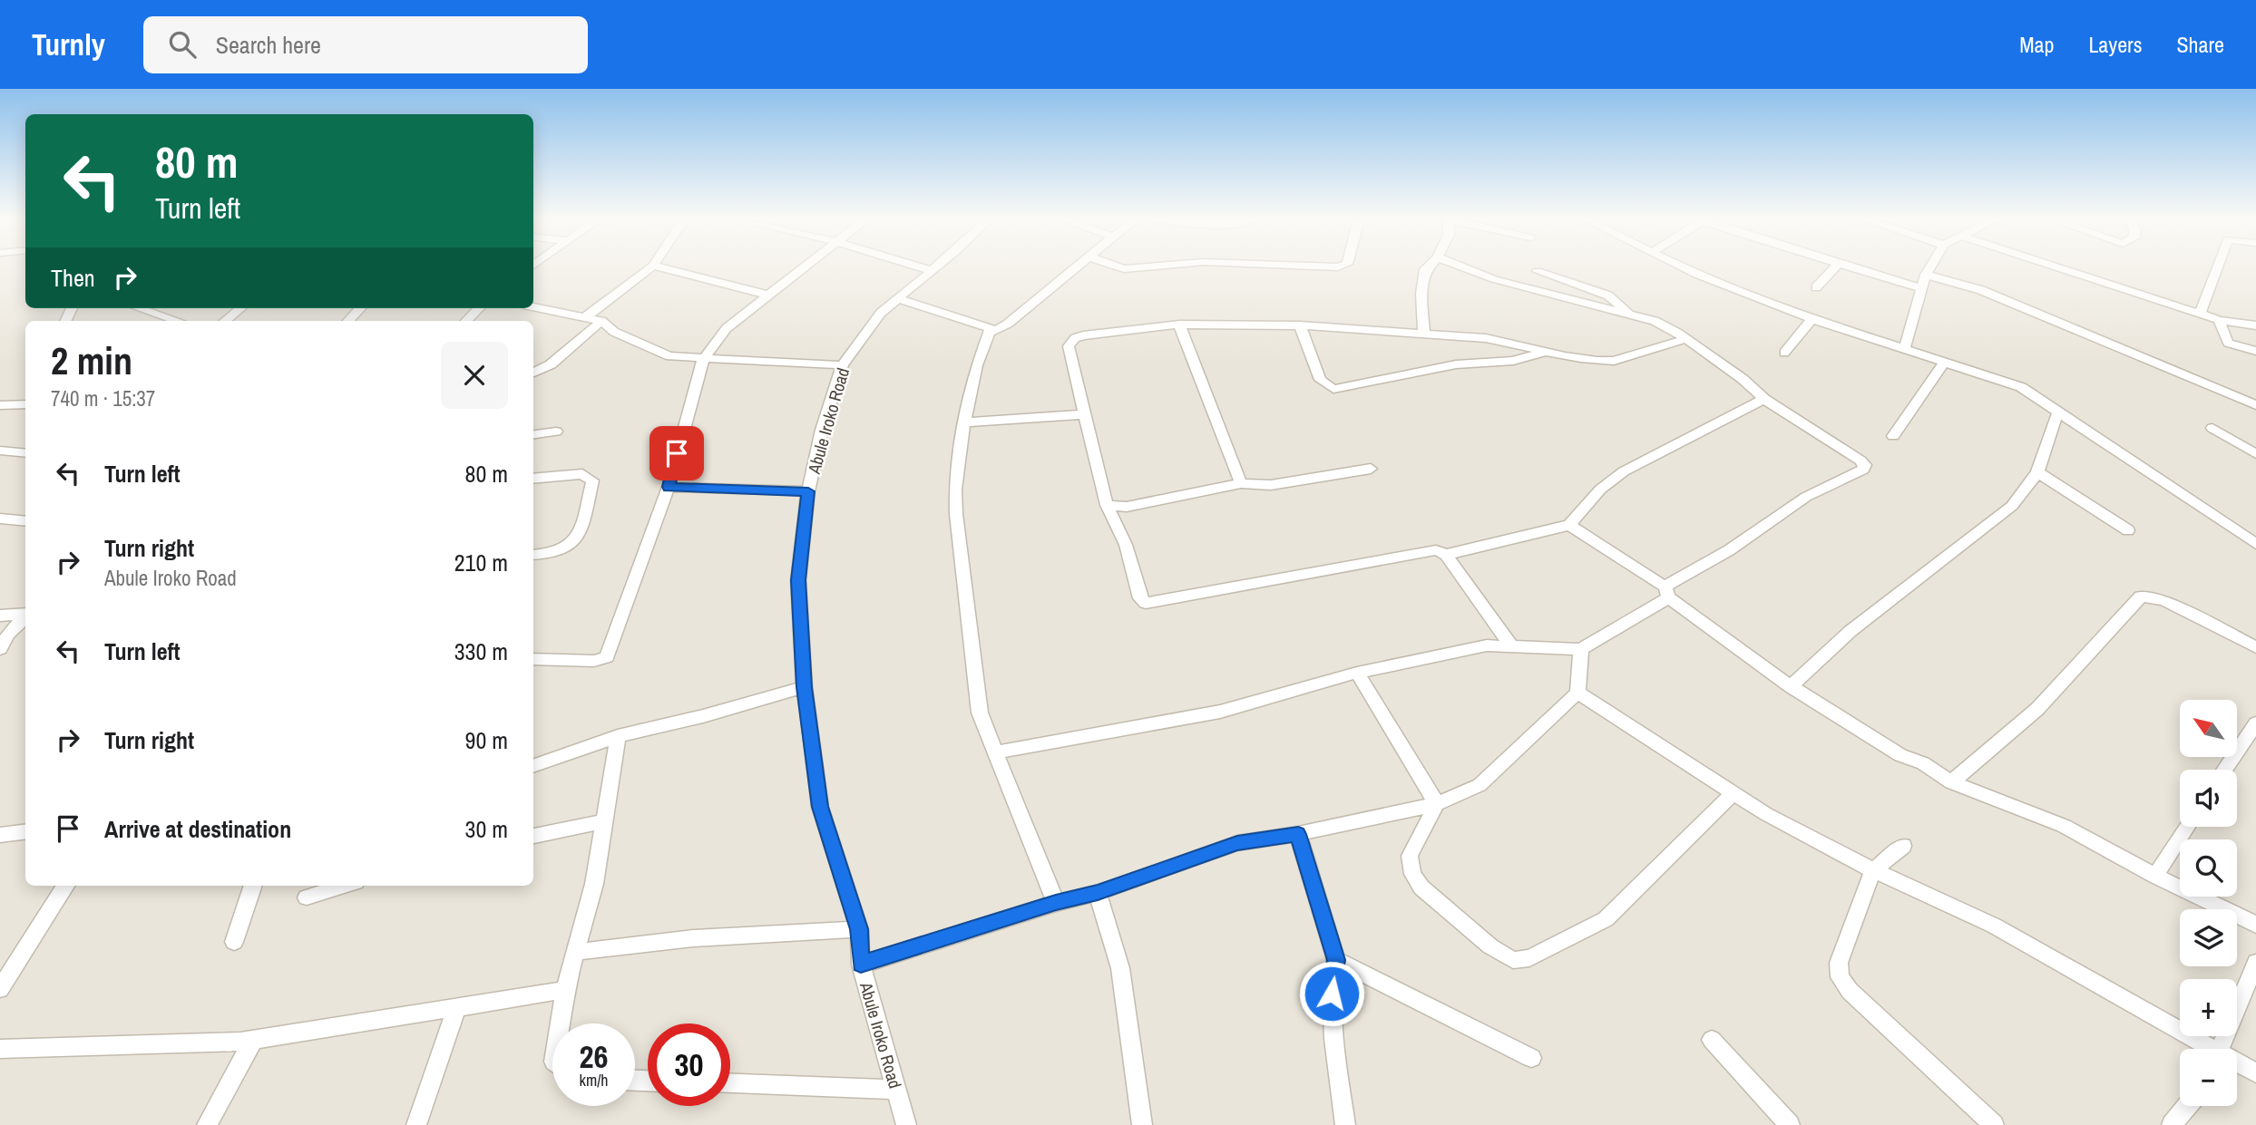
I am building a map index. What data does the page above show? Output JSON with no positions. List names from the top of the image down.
{
  "streets": {
    "street": ["Abule Iroko Road"]
  },
  "north": "top left",
  "page": {
    "header": "Turnly",
    "search": "Search here",
    "nav": ["Map", "Layers", "Share"],
    "turn": ["80 m", "Turn left"],
    "then": "Then",
    "heading": ["2 min", "740 m · 15:37"],
    "list": [
      {
        "name": "Turn left",
        "value": "80 m"
      },
      {
        "name": "Turn right",
        "note": "Abule Iroko Road",
        "value": "210 m"
      },
      {
        "name": "Turn left",
        "value": "330 m"
      },
      {
        "name": "Turn right",
        "value": "90 m"
      },
      {
        "name": "Arrive at destination",
        "value": "30 m"
      }
    ],
    "map_buttons": ["+", "−"],
    "speed": "26 km/h",
    "limit": "30"
  }
}
